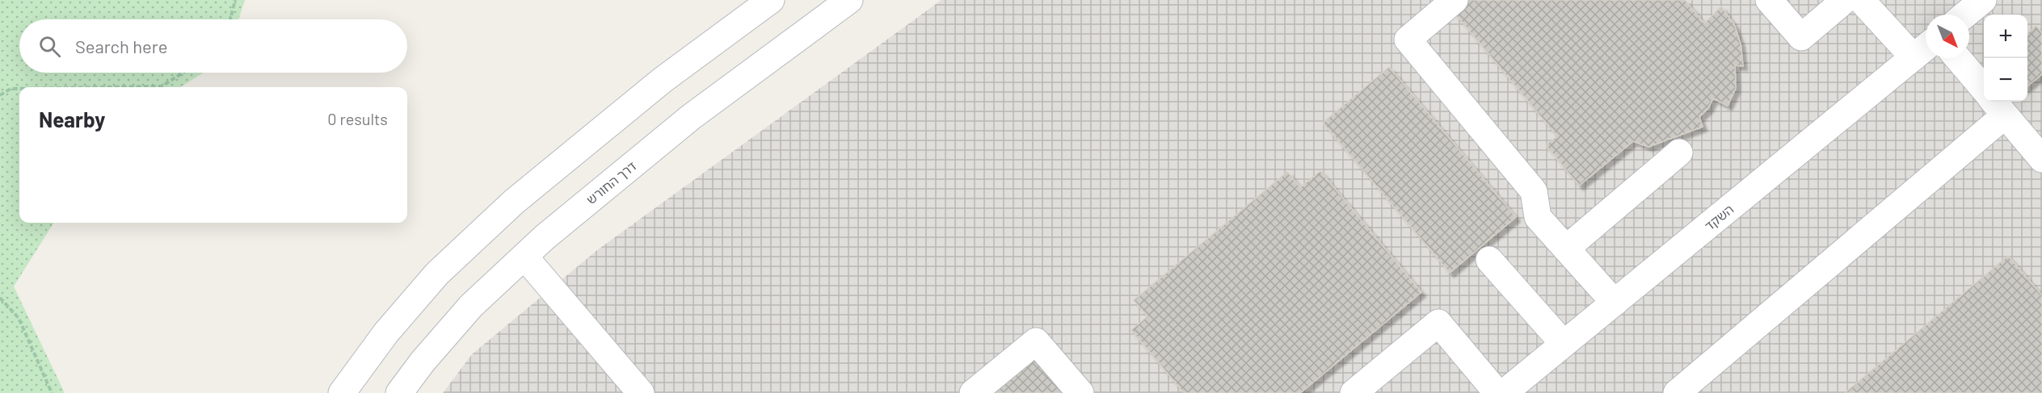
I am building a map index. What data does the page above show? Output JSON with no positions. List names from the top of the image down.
{
  "streets": {
    "street": ["דרך החורש", "השקד"]
  },
  "north": "bottom right",
  "page": {
    "map_buttons": ["+", "−"],
    "search": "Search here",
    "heading": ["Nearby", "0 results"]
  }
}
